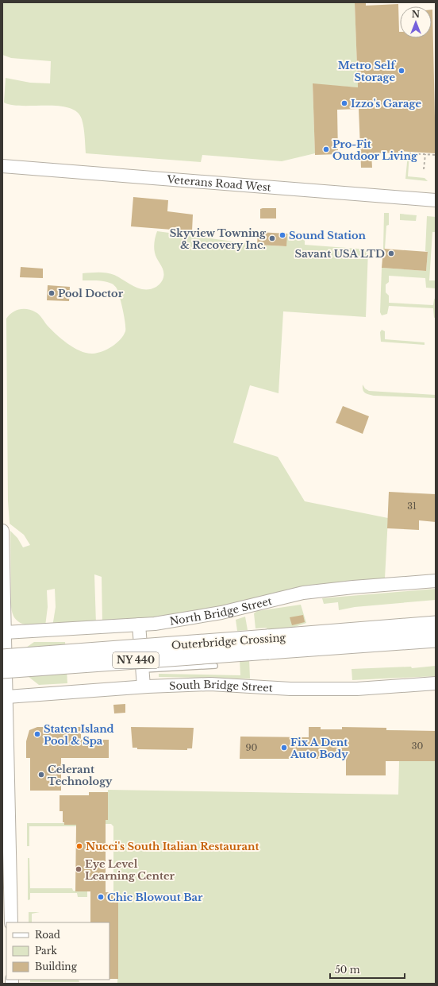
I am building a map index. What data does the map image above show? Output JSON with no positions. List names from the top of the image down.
{
  "streets": {
    "highway": ["Outerbridge Crossing", "NY 440"],
    "street": ["Veterans Road West", "North Bridge Street", "South Bridge Street"]
  },
  "places": [
    "Metro Self Storage",
    "Izzo's Garage",
    "Pro-Fit Outdoor Living",
    "Sound Station",
    "Skyview Towning & Recovery Inc.",
    "Savant USA LTD",
    "Pool Doctor",
    "Staten Island Pool & Spa",
    "Fix A Dent Auto Body",
    "Celerant Technology",
    "Nucci's South Italian Restaurant",
    "Eye Level Learning Center",
    "Chic Blowout Bar"
  ],
  "house_numbers": ["31", "30", "90"],
  "legend": ["Road", "Park", "Building"],
  "scale_bar": "50 m",
  "north": "top"
}
